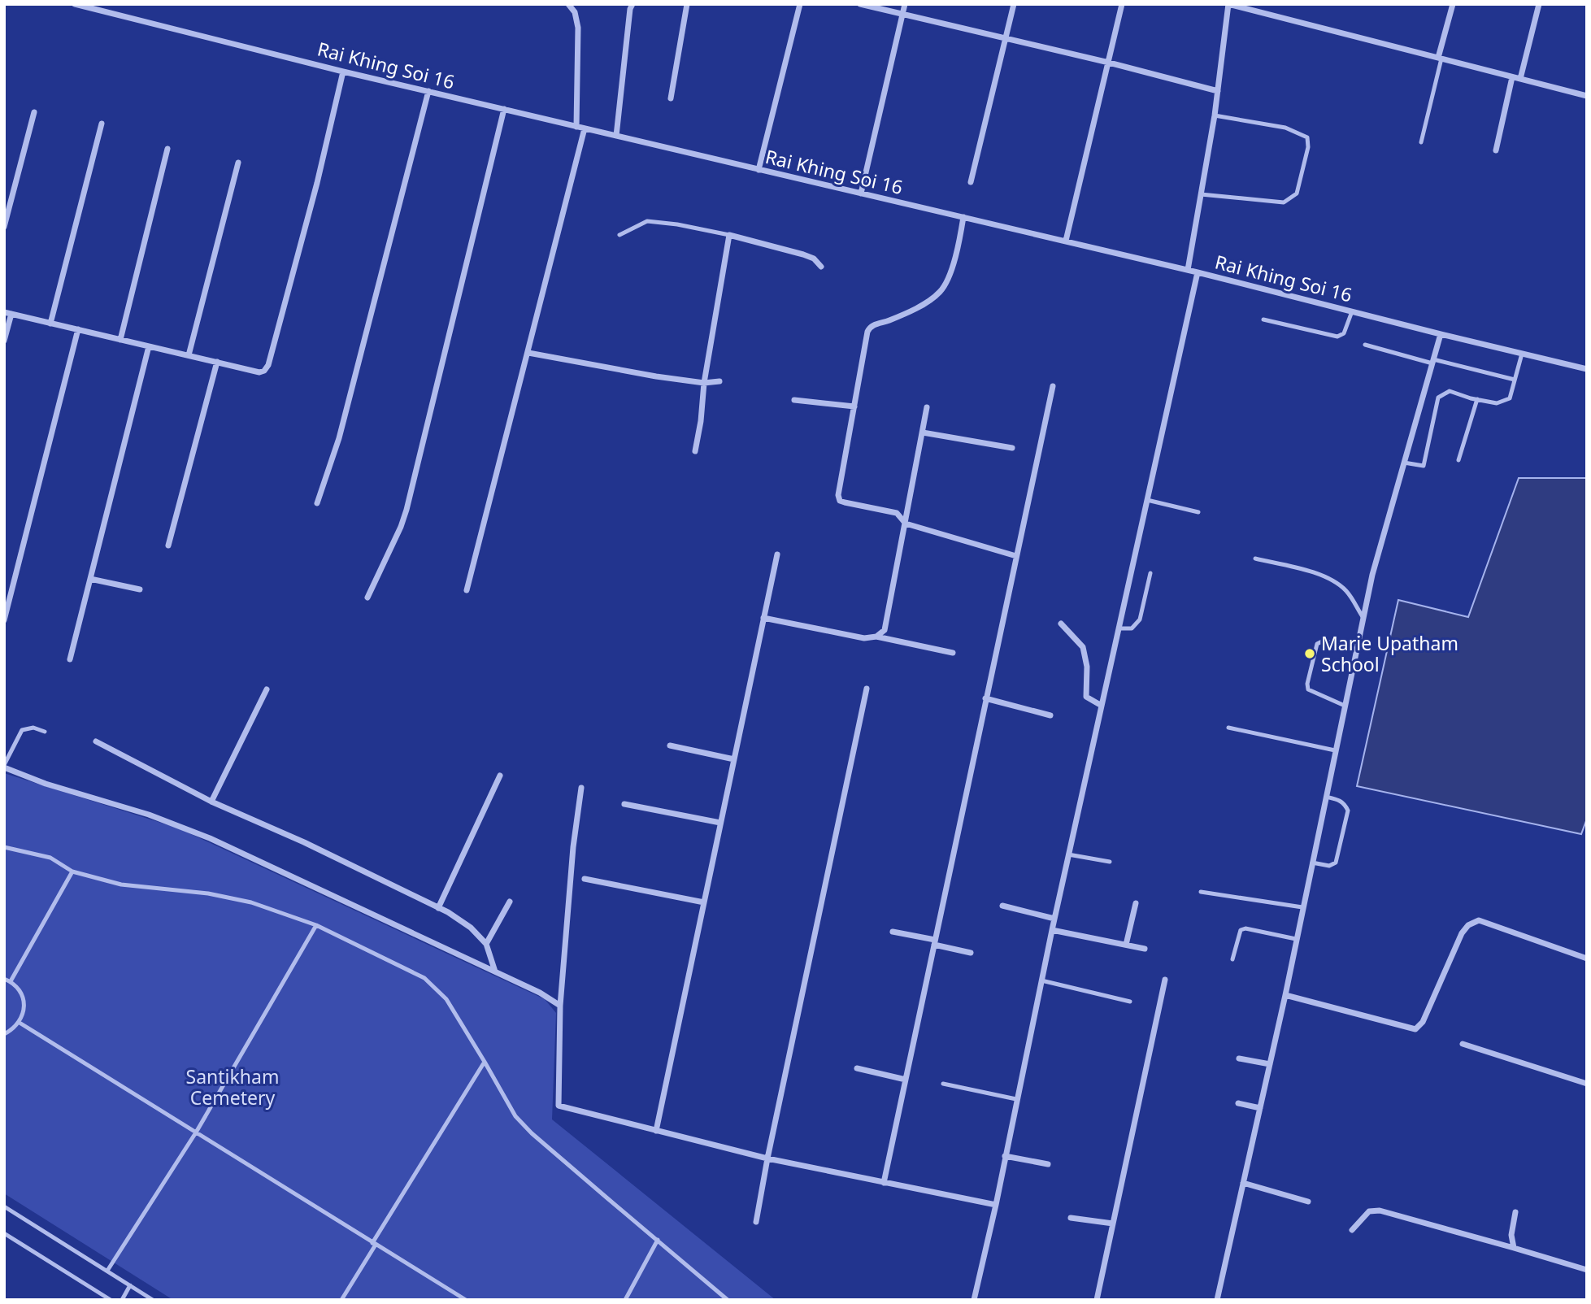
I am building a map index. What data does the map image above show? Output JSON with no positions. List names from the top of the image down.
{
  "streets": {
    "street": ["Rai Khing Soi 16"]
  },
  "parks": ["Santikham Cemetery"],
  "places": ["Marie Upatham School"]
}
